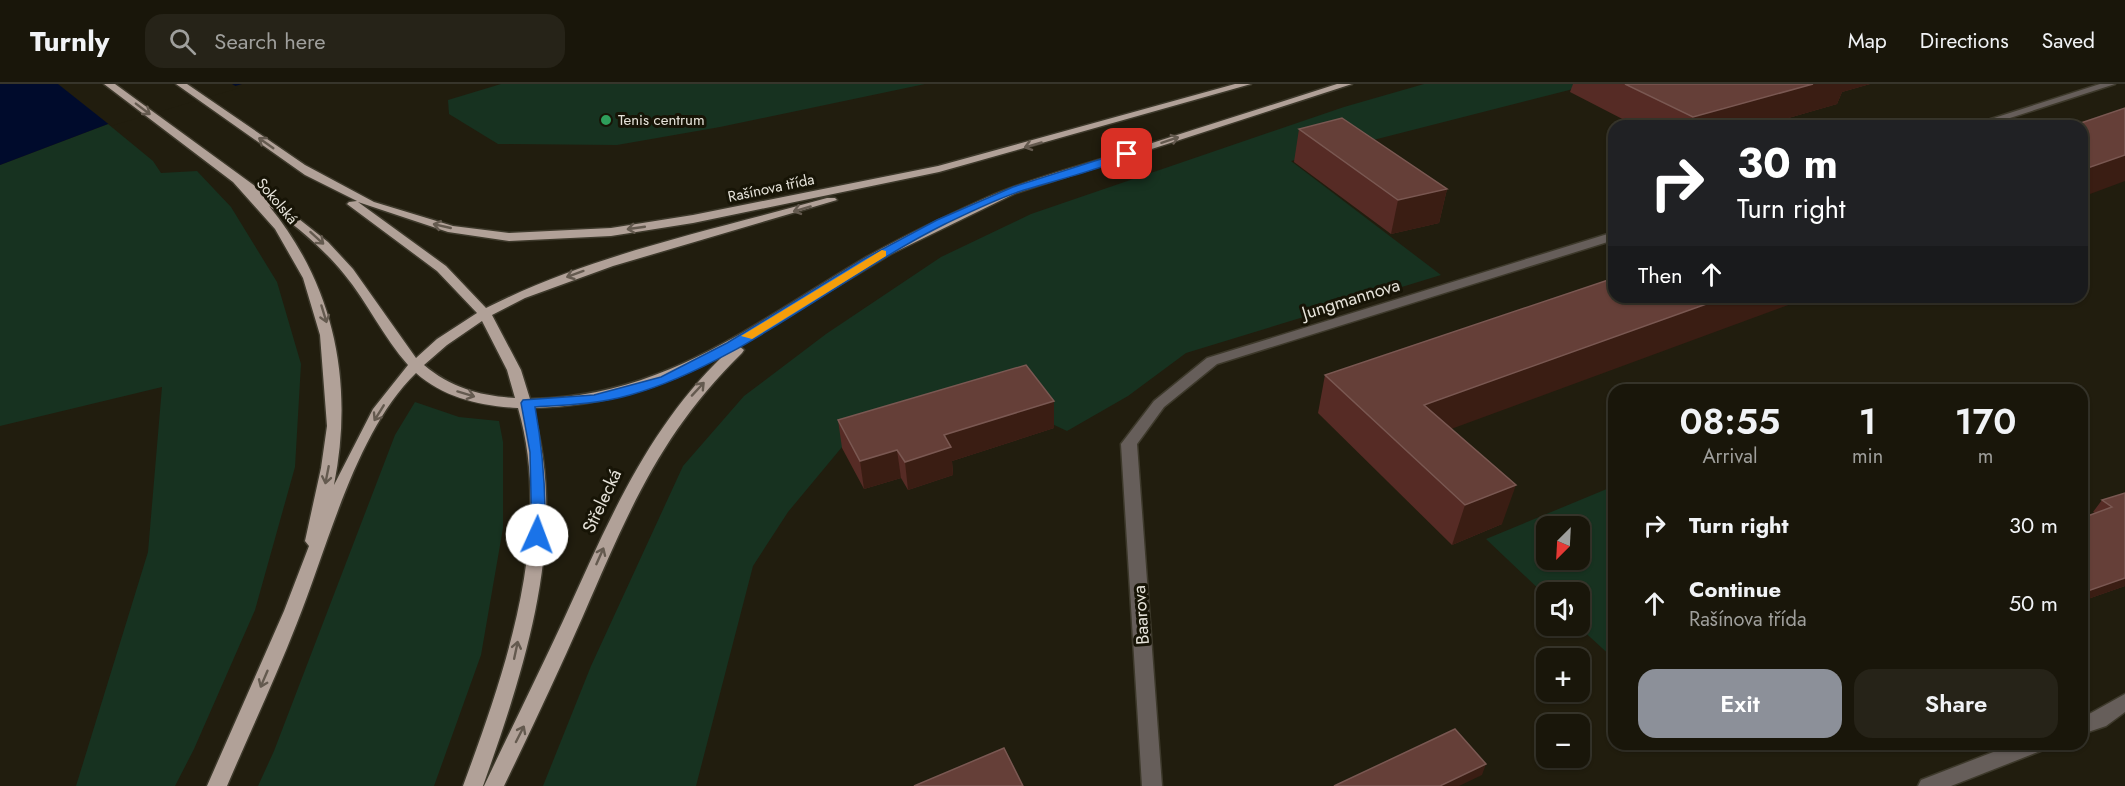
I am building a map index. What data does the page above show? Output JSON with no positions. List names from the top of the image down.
{
  "streets": {
    "main road": ["Rašínova třída", "Sokolská", "Střelecká"],
    "street": ["Jungmannova", "Baarova"]
  },
  "crossings": [
    ["Rašínova třída", "Sokolská"],
    ["Jungmannova", "Baarova"]
  ],
  "places": ["Tenis centrum"],
  "north": "bottom left",
  "page": {
    "header": "Turnly",
    "search": "Search here",
    "nav": ["Map", "Directions", "Saved"],
    "turn": ["30 m", "Turn right"],
    "then": "Then",
    "eta": [
      "08:55",
      "Arrival",
      "1",
      "min",
      "170",
      "m"
    ],
    "list": [
      {
        "name": "Turn right",
        "value": "30 m"
      },
      {
        "name": "Continue",
        "note": "Rašínova třída",
        "value": "50 m"
      }
    ],
    "map_buttons": ["+", "−"],
    "buttons": ["Exit", "Share"]
  }
}
